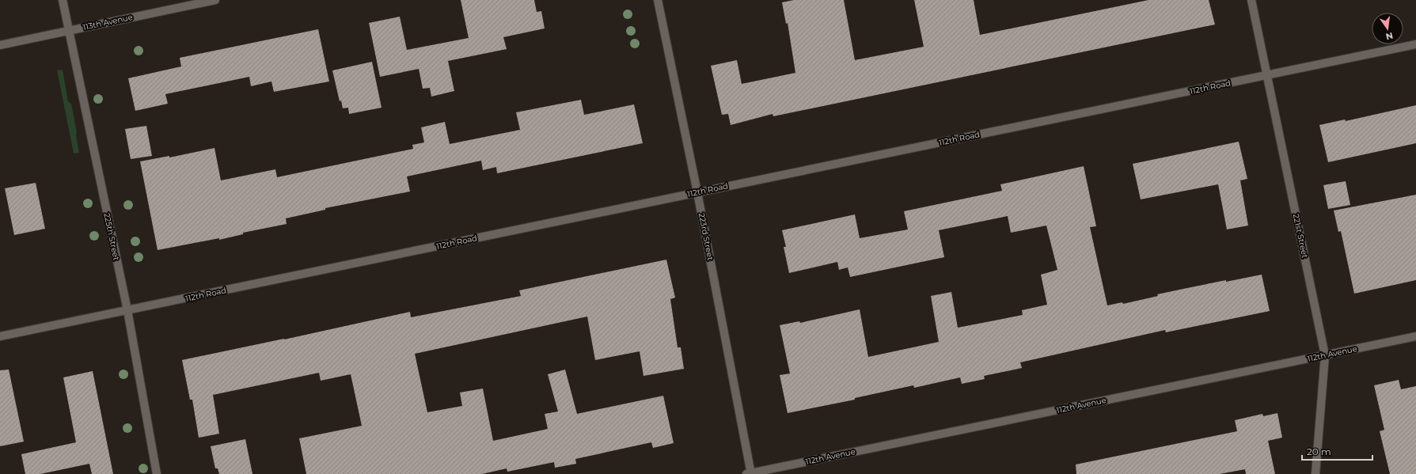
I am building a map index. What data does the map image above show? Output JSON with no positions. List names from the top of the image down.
{
  "streets": {
    "street": [
      "113th Avenue",
      "112th Road",
      "221st Street",
      "225th Street",
      "223rd Street",
      "112th Avenue"
    ]
  },
  "crossings": [
    ["113th Avenue", "225th Street"],
    ["112th Road", "221st Street"],
    ["112th Road", "225th Street"],
    ["112th Road", "223rd Street"],
    ["221st Street", "112th Avenue"],
    ["223rd Street", "112th Avenue"]
  ],
  "scale_bar": "20 m",
  "north": "bottom"
}
